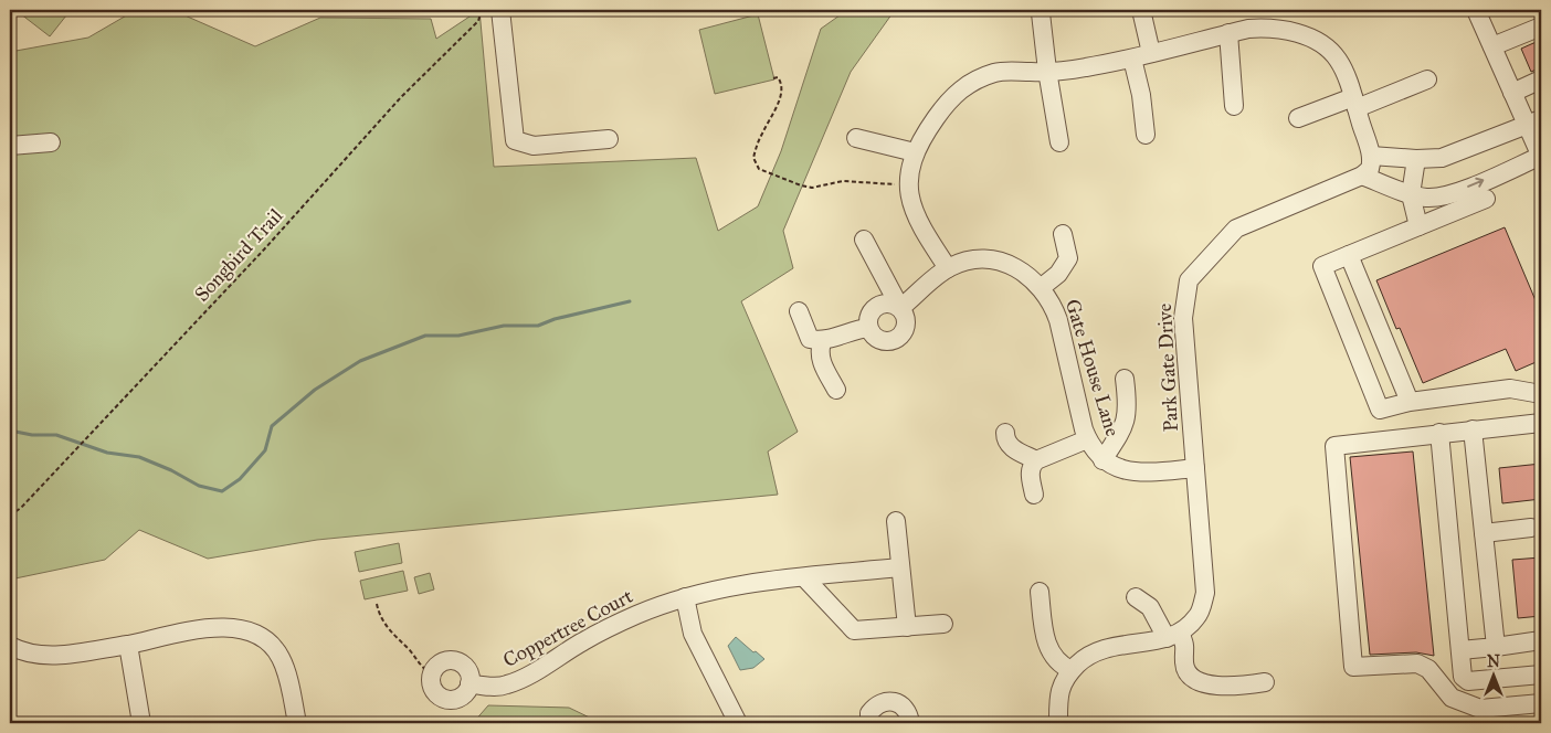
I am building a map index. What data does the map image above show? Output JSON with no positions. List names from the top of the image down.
{
  "streets": {
    "street": ["Gate House Lane", "Park Gate Drive", "Coppertree Court"],
    "path": ["Songbird Trail"]
  },
  "north": "top"
}
